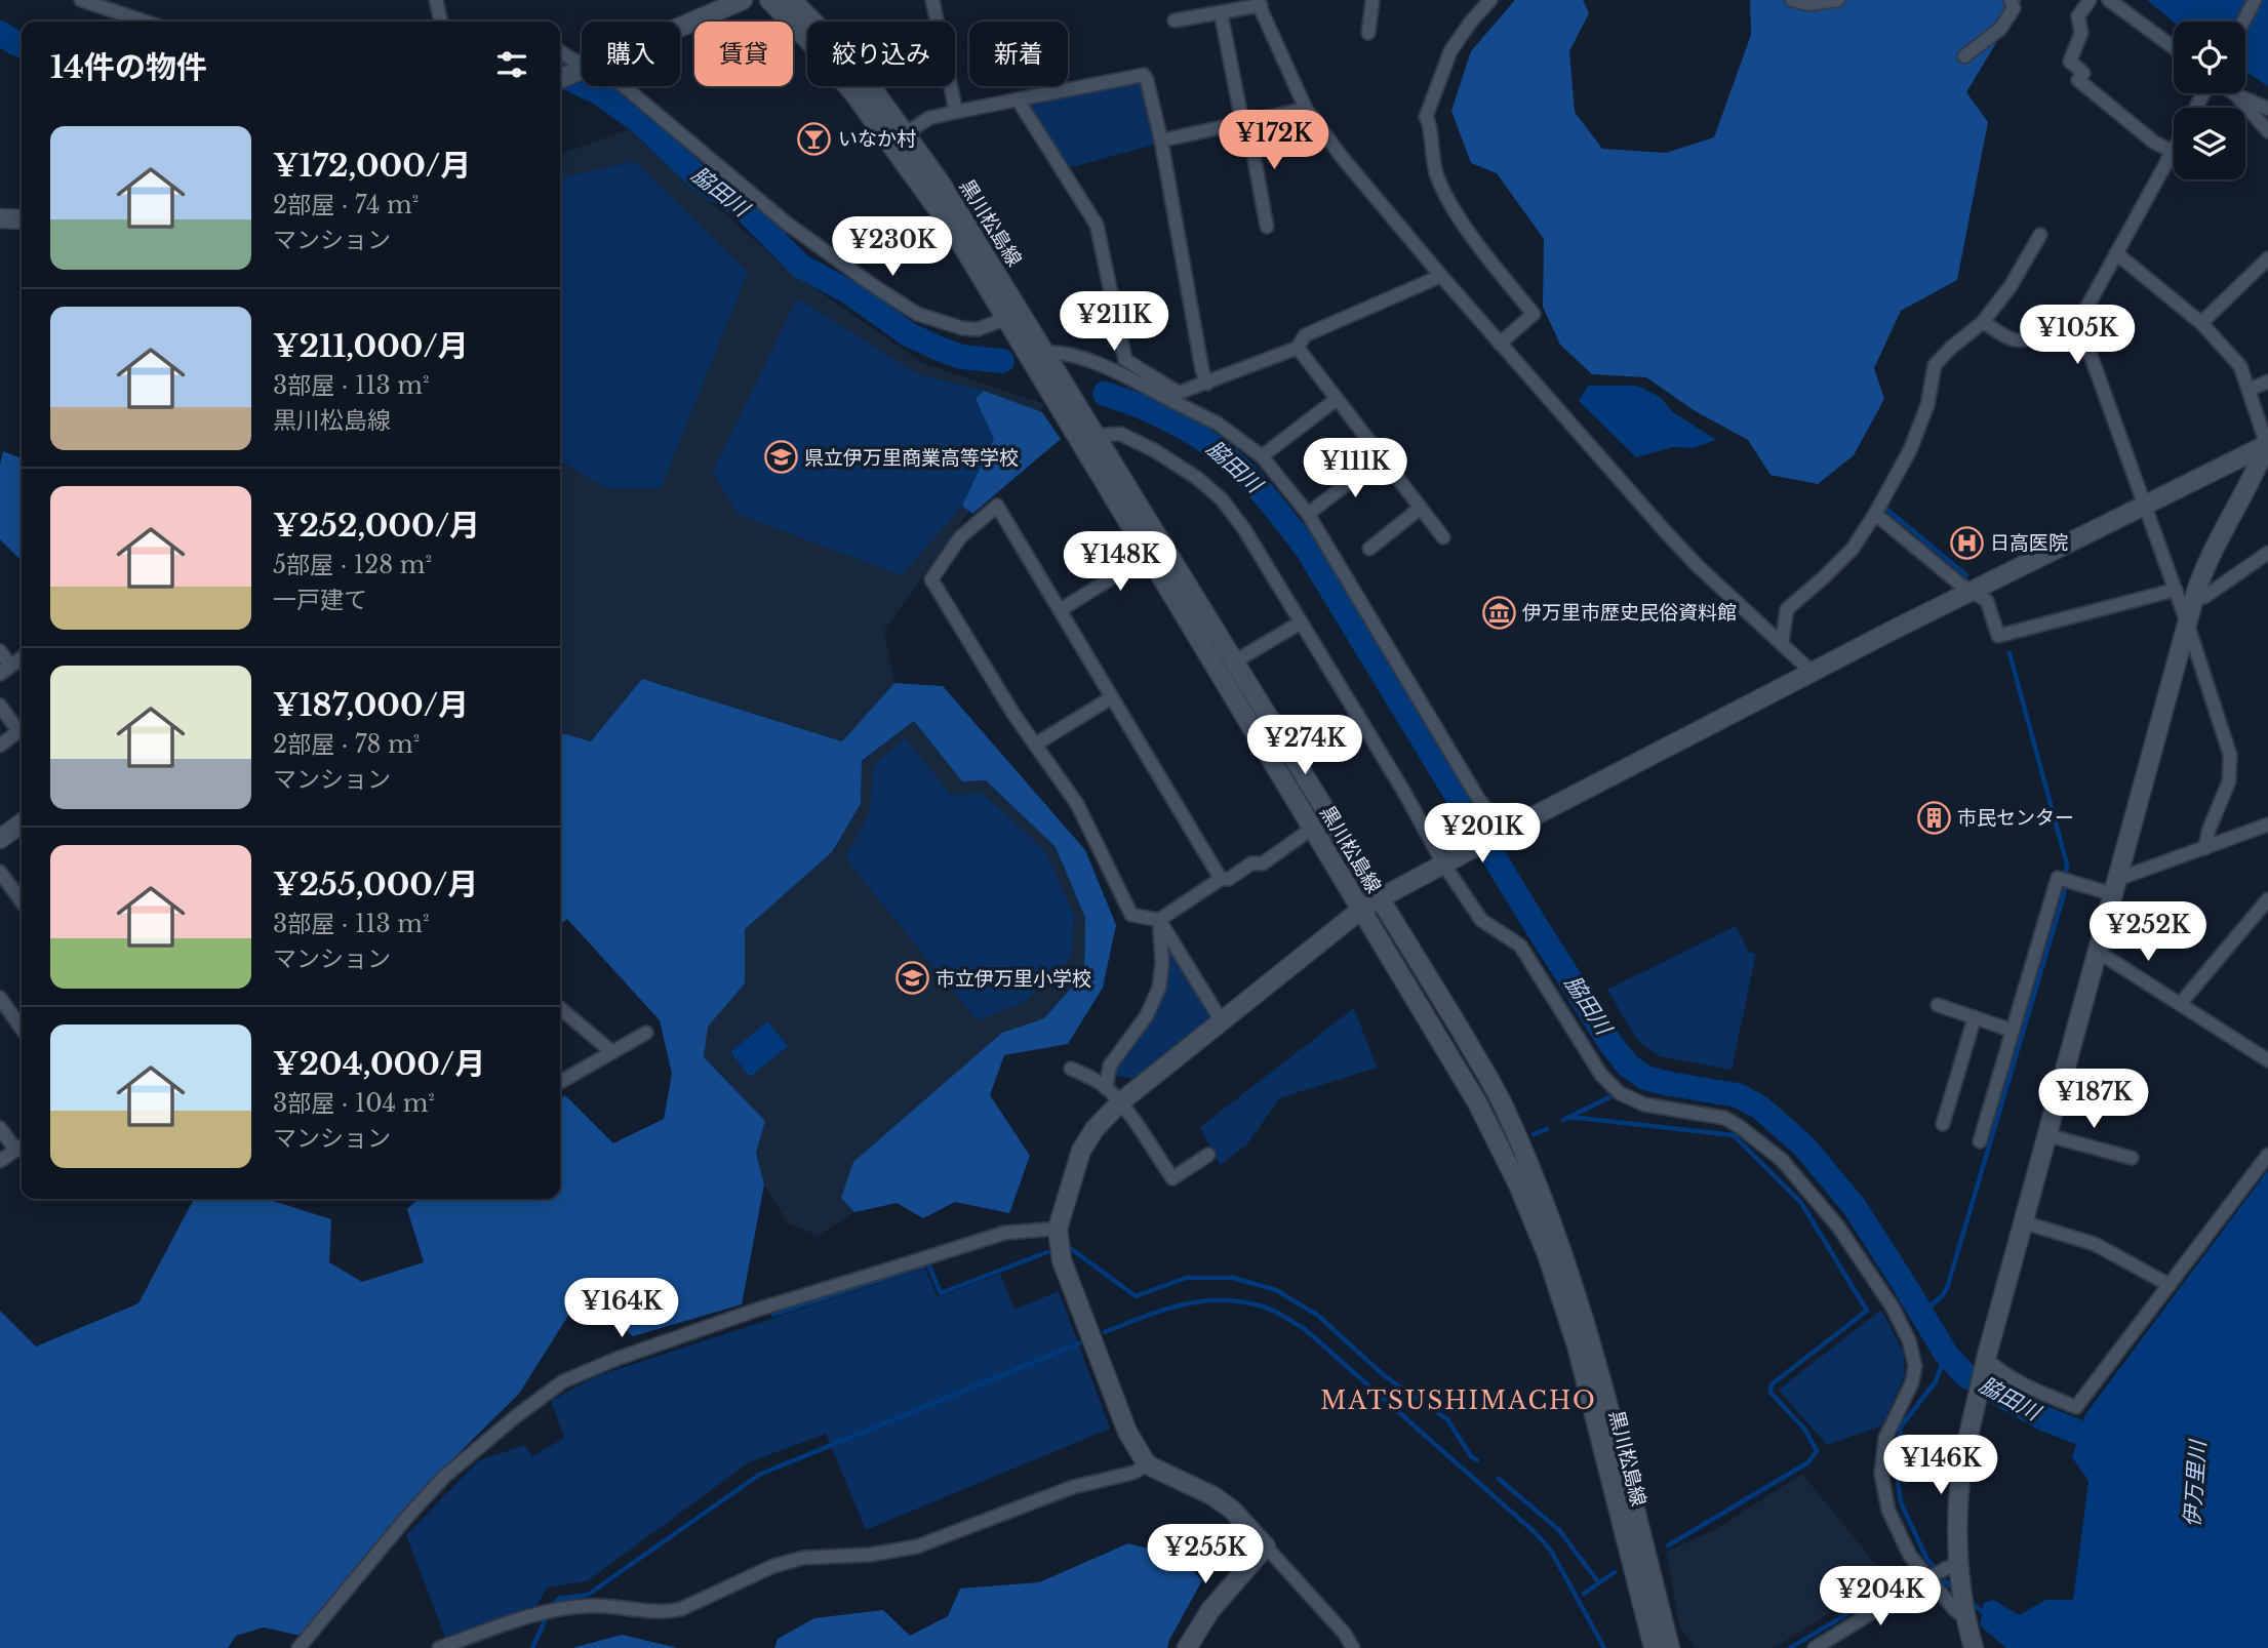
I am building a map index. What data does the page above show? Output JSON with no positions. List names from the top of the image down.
{
  "streets": {
    "main road": ["黒川松島線"]
  },
  "districts": ["MATSUSHIMACHO"],
  "water": ["脇田川", "伊万里川"],
  "places": {
    "bar": ["いなか村"],
    "school or university": ["県立伊万里商業高等学校", "市立伊万里小学校"],
    "hospital": ["日高医院"],
    "museum": ["伊万里市歴史民俗資料館"],
    "building": ["市民センター"]
  },
  "page": {
    "chip": [
      "購入",
      "賃貸",
      "絞り込み",
      "新着"
    ],
    "heading": "14件の物件",
    "list": [
      {
        "name": "¥172,000/月",
        "note": "2部屋 · 74 m² · マンション"
      },
      {
        "name": "¥211,000/月",
        "note": "3部屋 · 113 m² · 黒川松島線"
      },
      {
        "name": "¥252,000/月",
        "note": "5部屋 · 128 m² · 一戸建て"
      },
      {
        "name": "¥187,000/月",
        "note": "2部屋 · 78 m² · マンション"
      },
      {
        "name": "¥255,000/月",
        "note": "3部屋 · 113 m² · マンション"
      },
      {
        "name": "¥204,000/月",
        "note": "3部屋 · 104 m² · マンション"
      }
    ],
    "price": [
      "¥172K",
      "¥230K",
      "¥211K",
      "¥105K",
      "¥111K",
      "¥148K",
      "¥274K",
      "¥201K",
      "¥252K",
      "¥187K",
      "¥164K",
      "¥146K",
      "¥255K",
      "¥204K"
    ]
  }
}
